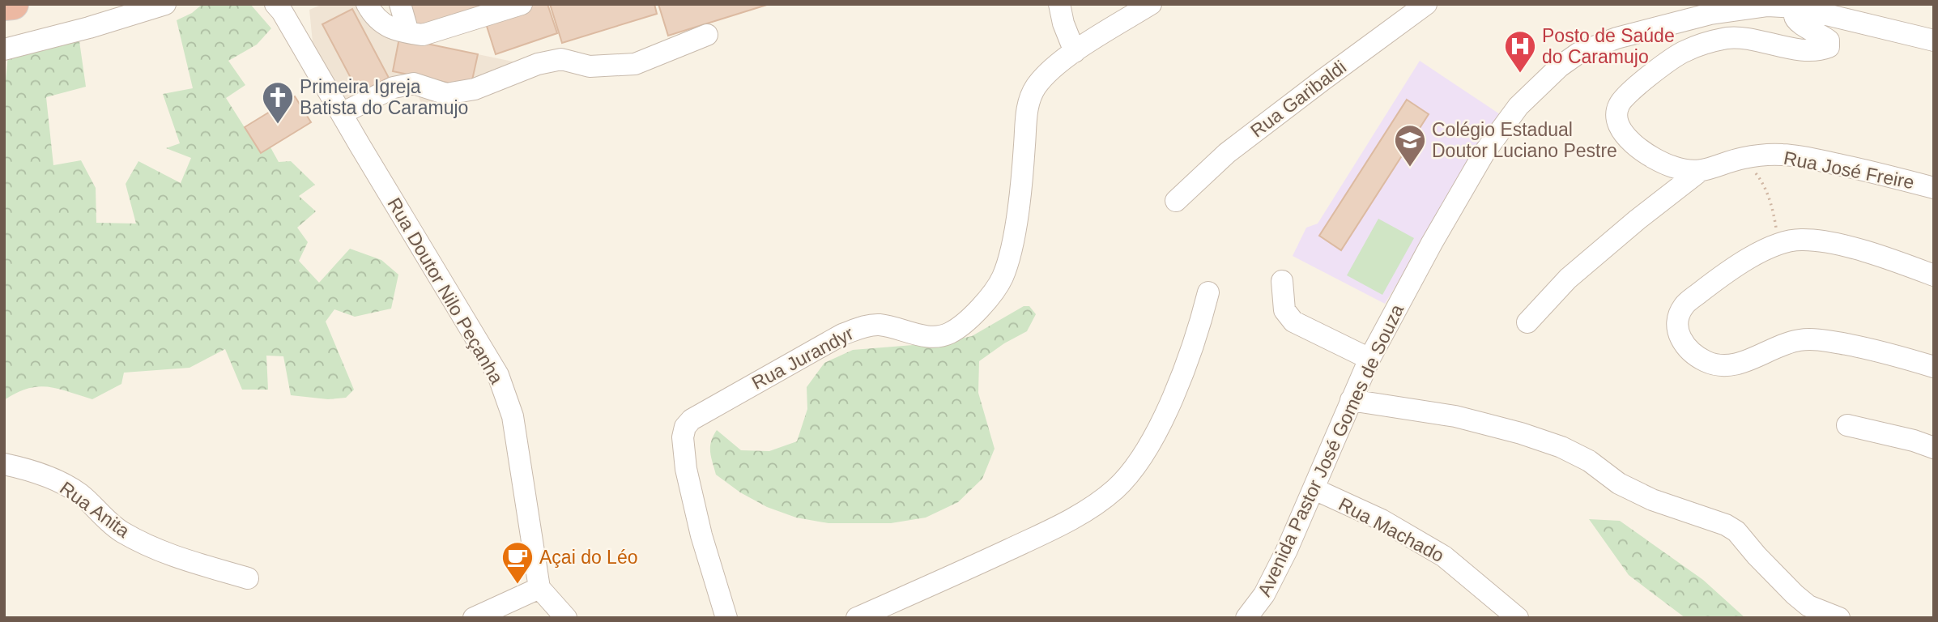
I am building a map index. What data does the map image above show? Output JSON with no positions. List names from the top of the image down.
{
  "streets": {
    "street": [
      "Rua Garibaldi",
      "Rua José Freire",
      "Rua Doutor Nilo Peçanha",
      "Rua Jurandyr",
      "Avenida Pastor José Gomes de Souza",
      "Rua Anita",
      "Rua Machado"
    ]
  },
  "crossings": [
    ["Rua José Freire", "Avenida Pastor José Gomes de Souza"],
    ["Avenida Pastor José Gomes de Souza", "Rua Machado"]
  ],
  "places": {
    "hospital": ["Posto de Saúde do Caramujo"],
    "church": ["Primeira Igreja Batista do Caramujo"],
    "school or university": ["Colégio Estadual Doutor Luciano Pestre"],
    "cafe": ["Açai do Léo"]
  }
}
